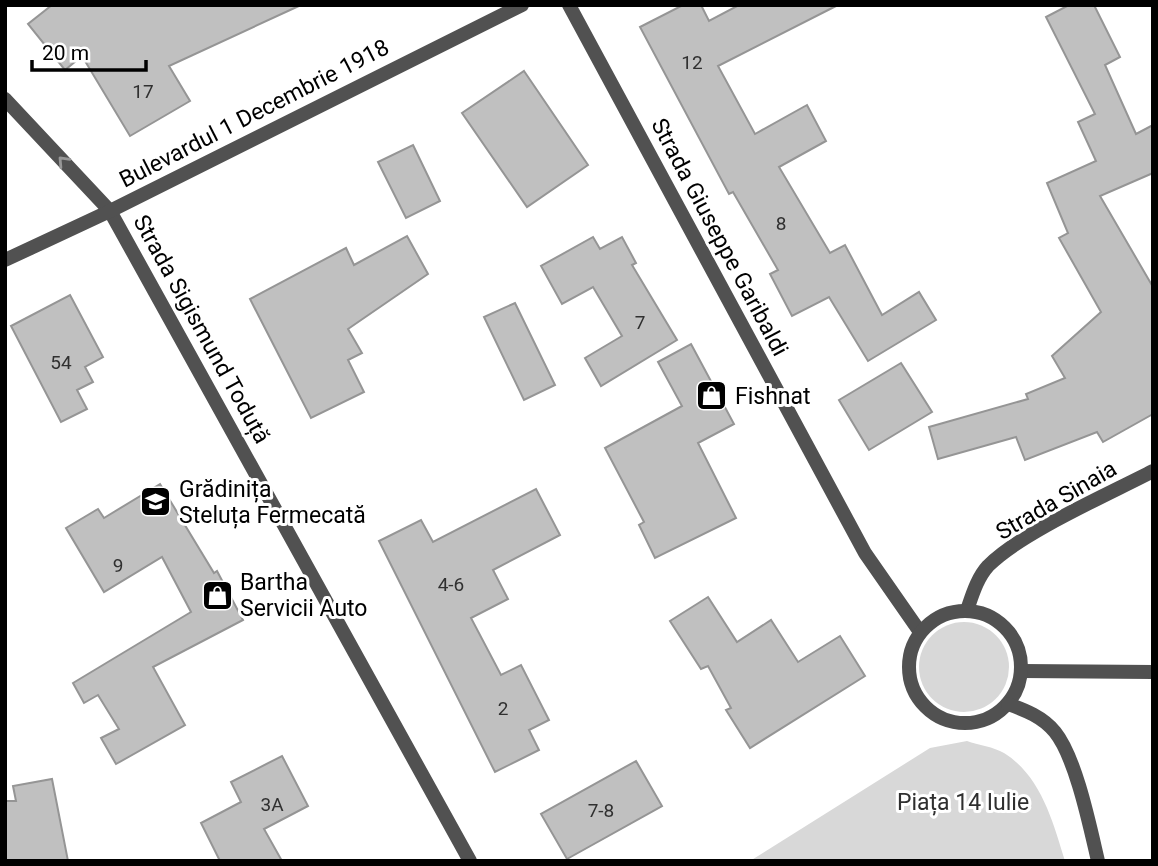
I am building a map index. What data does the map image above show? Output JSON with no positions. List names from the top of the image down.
{
  "streets": {
    "street": [
      "Bulevardul 1 Decembrie 1918",
      "Strada Giuseppe Garibaldi",
      "Strada Sigismund Toduță",
      "Strada Sinaia"
    ]
  },
  "crossings": [
    ["Bulevardul 1 Decembrie 1918", "Strada Sigismund Toduță"],
    ["Strada Giuseppe Garibaldi", "Strada Sinaia"]
  ],
  "parks": ["Piața 14 Iulie"],
  "places": {
    "shop": ["Fishnat", "Bartha Servicii Auto"],
    "school or university": ["Grădinița Steluța Fermecată"]
  },
  "house_numbers": [
    "12",
    "17",
    "8",
    "7",
    "54",
    "9",
    "4-6",
    "2",
    "3A",
    "7-8"
  ],
  "scale_bar": "20 m"
}
